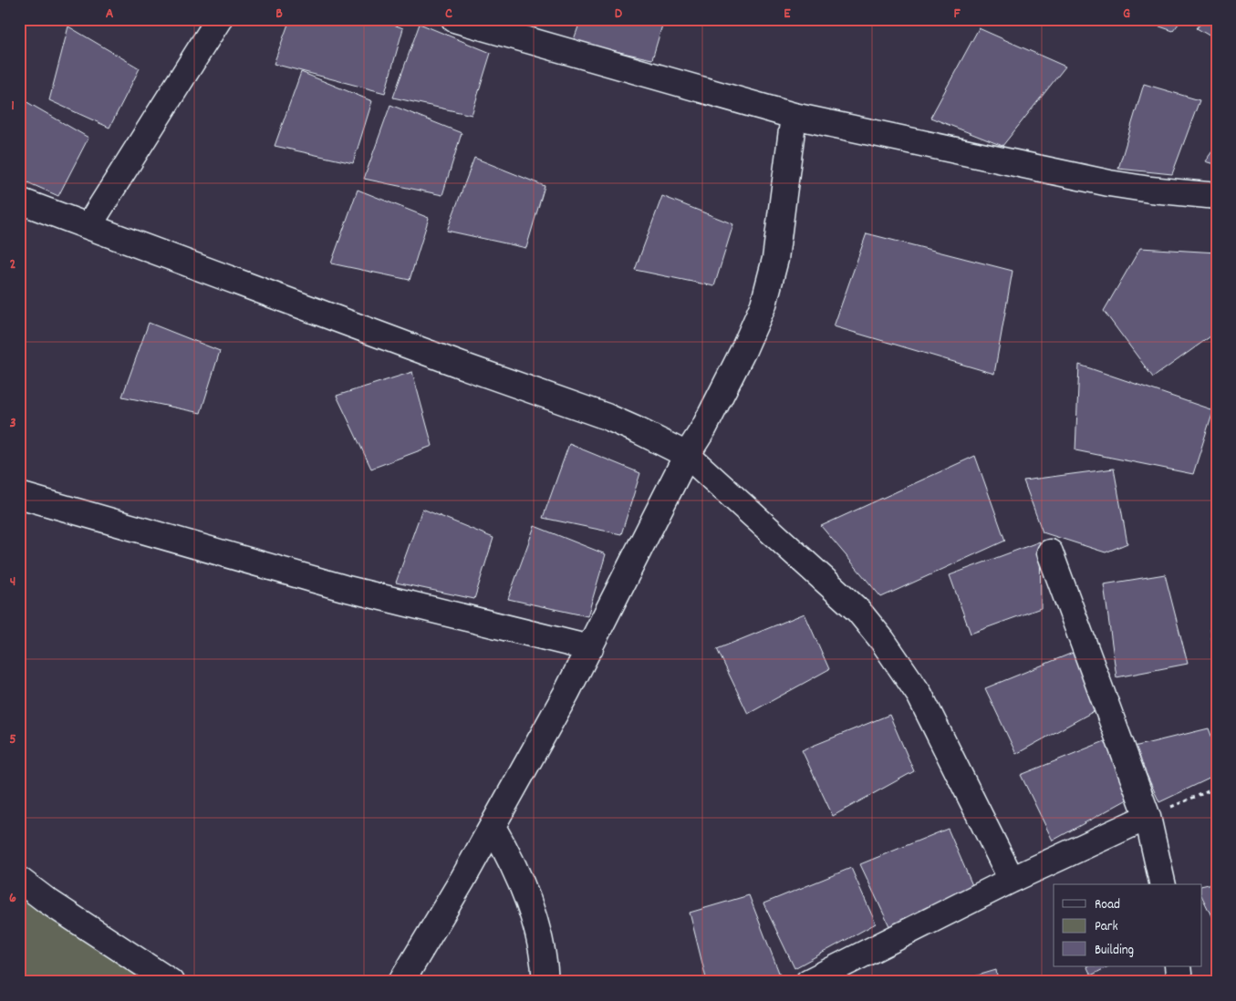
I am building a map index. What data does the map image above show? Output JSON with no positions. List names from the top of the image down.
{
  "legend": ["Road", "Park", "Building"],
  "grid": {
    "columns": [
      "A",
      "B",
      "C",
      "D",
      "E",
      "F",
      "G"
    ],
    "rows": [
      "1",
      "2",
      "3",
      "4",
      "5",
      "6"
    ]
  }
}
